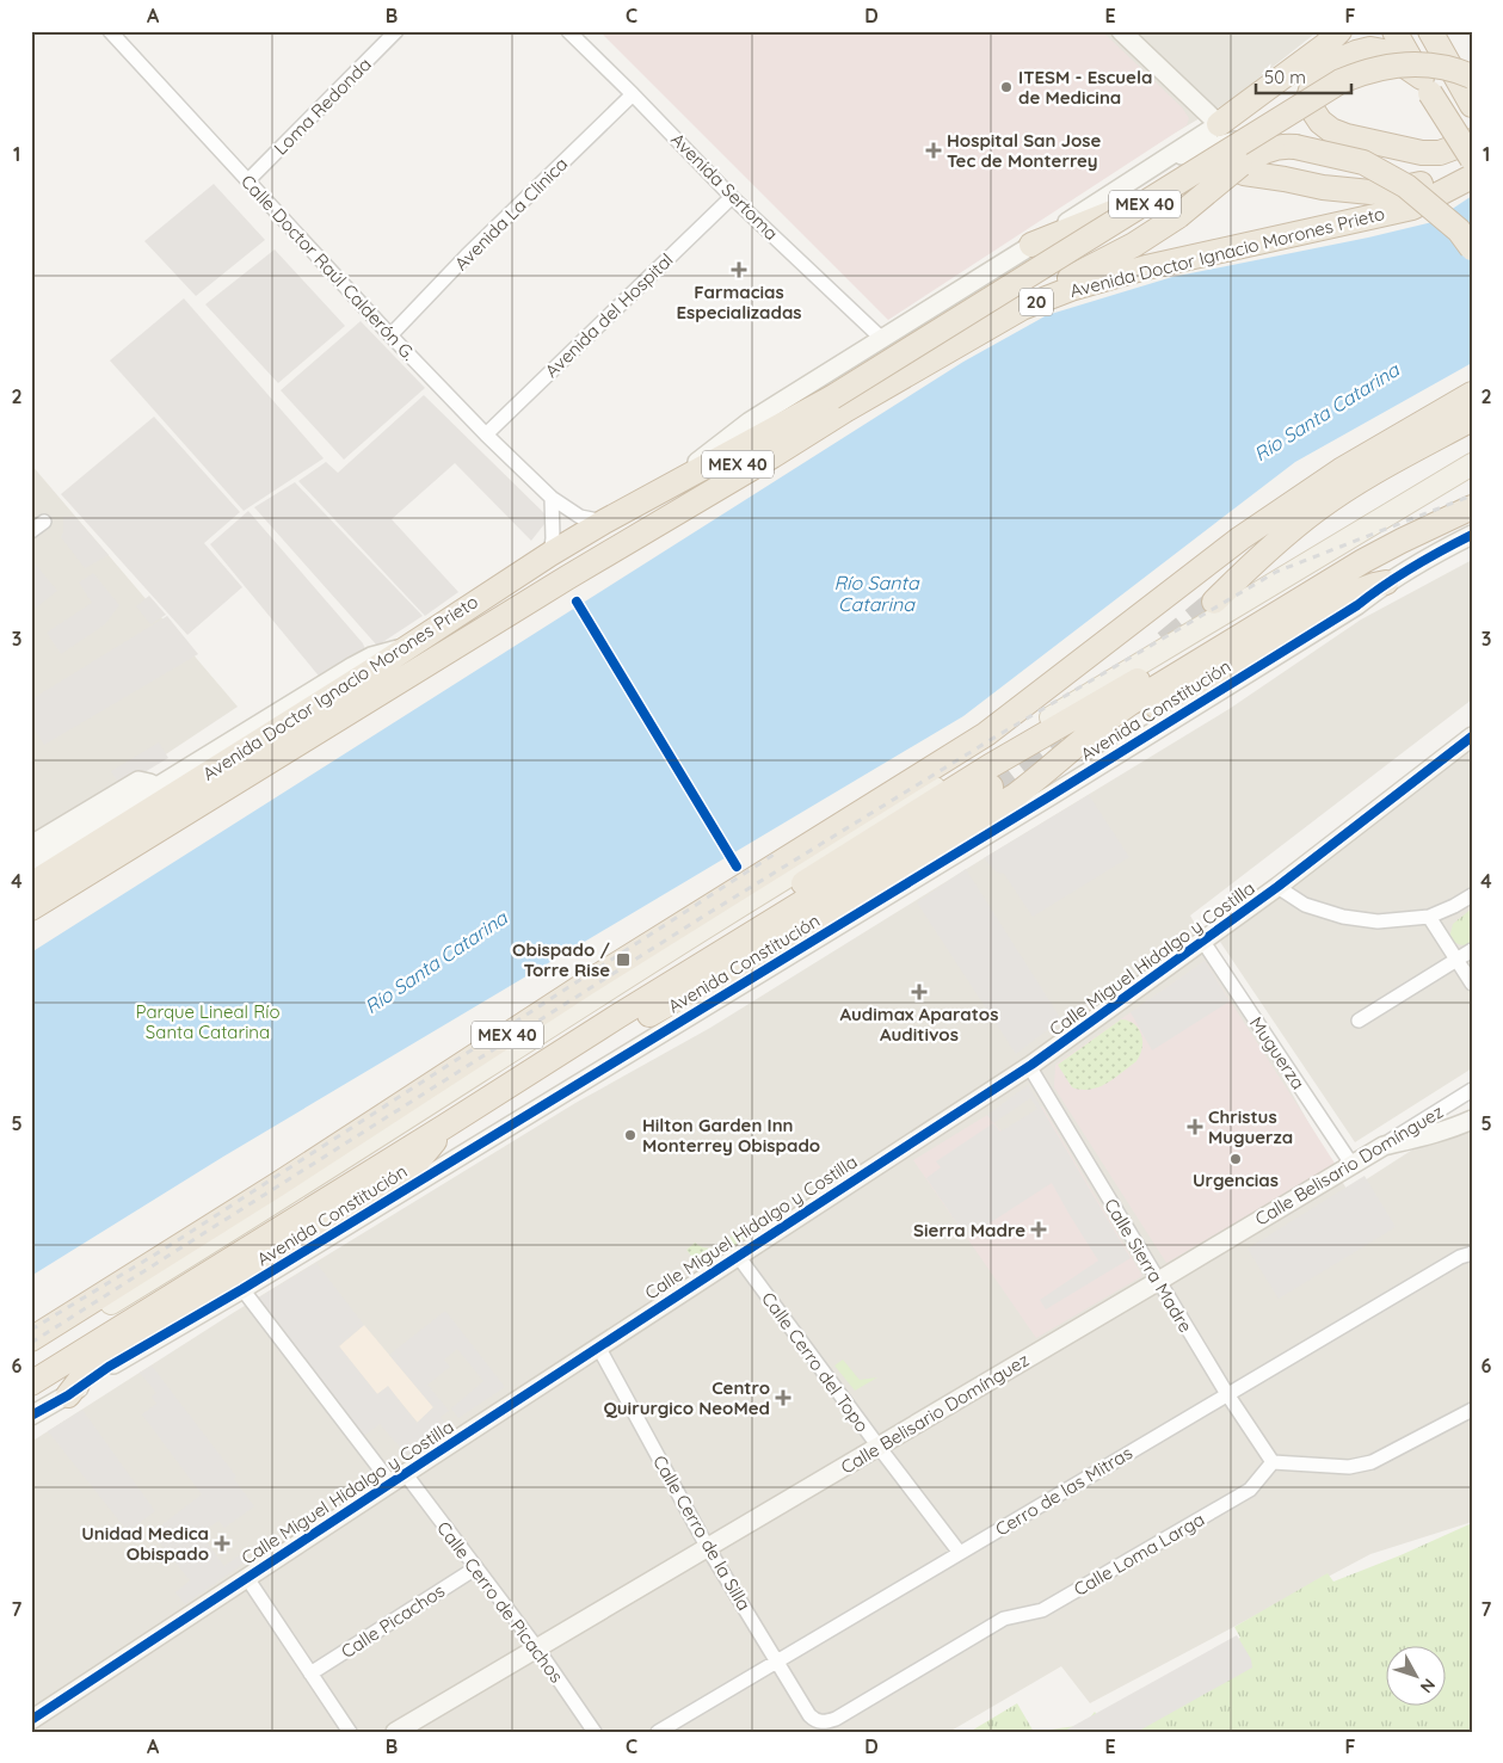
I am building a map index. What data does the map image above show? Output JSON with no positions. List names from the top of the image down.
{
  "streets": {
    "highway": [
      "MEX 40",
      "Avenida Doctor Ignacio Morones Prieto",
      "20",
      "Avenida Constitución"
    ],
    "street": [
      "Loma Redonda",
      "Avenida Sertoma",
      "Avenida La Clinica",
      "Calle Doctor Raúl Calderón G.",
      "Avenida del Hospital",
      "Calle Miguel Hidalgo y Costilla",
      "Muguerza",
      "Calle Belisario Domínguez",
      "Calle Sierra Madre",
      "Calle Cerro del Topo",
      "Cerro de las Mitras",
      "Calle Cerro de la Silla",
      "Calle Loma Larga",
      "Calle Cerro de Picachos",
      "Calle Picachos"
    ]
  },
  "crossings": [
    ["Loma Redonda", "Calle Doctor Raúl Calderón G."],
    ["Avenida Sertoma", "Avenida La Clinica"],
    ["Avenida Sertoma", "Avenida del Hospital"],
    ["MEX 40", "Avenida Doctor Ignacio Morones Prieto"],
    ["Avenida La Clinica", "Calle Doctor Raúl Calderón G."],
    ["Avenida Doctor Ignacio Morones Prieto", "Calle Doctor Raúl Calderón G."],
    ["Calle Doctor Raúl Calderón G.", "Avenida del Hospital"],
    ["Avenida Constitución", "Calle Cerro de Picachos"],
    ["Calle Miguel Hidalgo y Costilla", "Muguerza"],
    ["Calle Miguel Hidalgo y Costilla", "Calle Sierra Madre"],
    ["Calle Miguel Hidalgo y Costilla", "Calle Cerro del Topo"],
    ["Calle Miguel Hidalgo y Costilla", "Calle Cerro de la Silla"],
    ["Calle Miguel Hidalgo y Costilla", "Calle Cerro de Picachos"],
    ["Muguerza", "Calle Belisario Domínguez"],
    ["Calle Belisario Domínguez", "Calle Sierra Madre"],
    ["Calle Belisario Domínguez", "Calle Cerro del Topo"],
    ["Calle Belisario Domínguez", "Calle Cerro de la Silla"],
    ["Calle Belisario Domínguez", "Calle Cerro de Picachos"],
    ["Calle Sierra Madre", "Cerro de las Mitras"],
    ["Calle Sierra Madre", "Calle Loma Larga"],
    ["Calle Cerro del Topo", "Cerro de las Mitras"],
    ["Cerro de las Mitras", "Calle Cerro de la Silla"],
    ["Calle Cerro de la Silla", "Calle Loma Larga"],
    ["Calle Cerro de Picachos", "Calle Picachos"]
  ],
  "water": ["Río Santa Catarina"],
  "parks": ["Parque Lineal Río Santa Catarina"],
  "places": {
    "other": ["ITESM - Escuela de Medicina", "Hilton Garden Inn Monterrey Obispado", "Urgencias"],
    "health": [
      "Hospital San Jose Tec de Monterrey",
      "Farmacias Especializadas",
      "Audimax Aparatos Auditivos",
      "Christus Muguerza",
      "Sierra Madre",
      "Centro Quirurgico NeoMed",
      "Unidad Medica Obispado"
    ],
    "transit": ["Obispado / Torre Rise"]
  },
  "scale_bar": "50 m",
  "north": "bottom right",
  "grid": {
    "columns": [
      "A",
      "B",
      "C",
      "D",
      "E",
      "F"
    ],
    "rows": [
      "1",
      "2",
      "3",
      "4",
      "5",
      "6",
      "7"
    ]
  }
}
